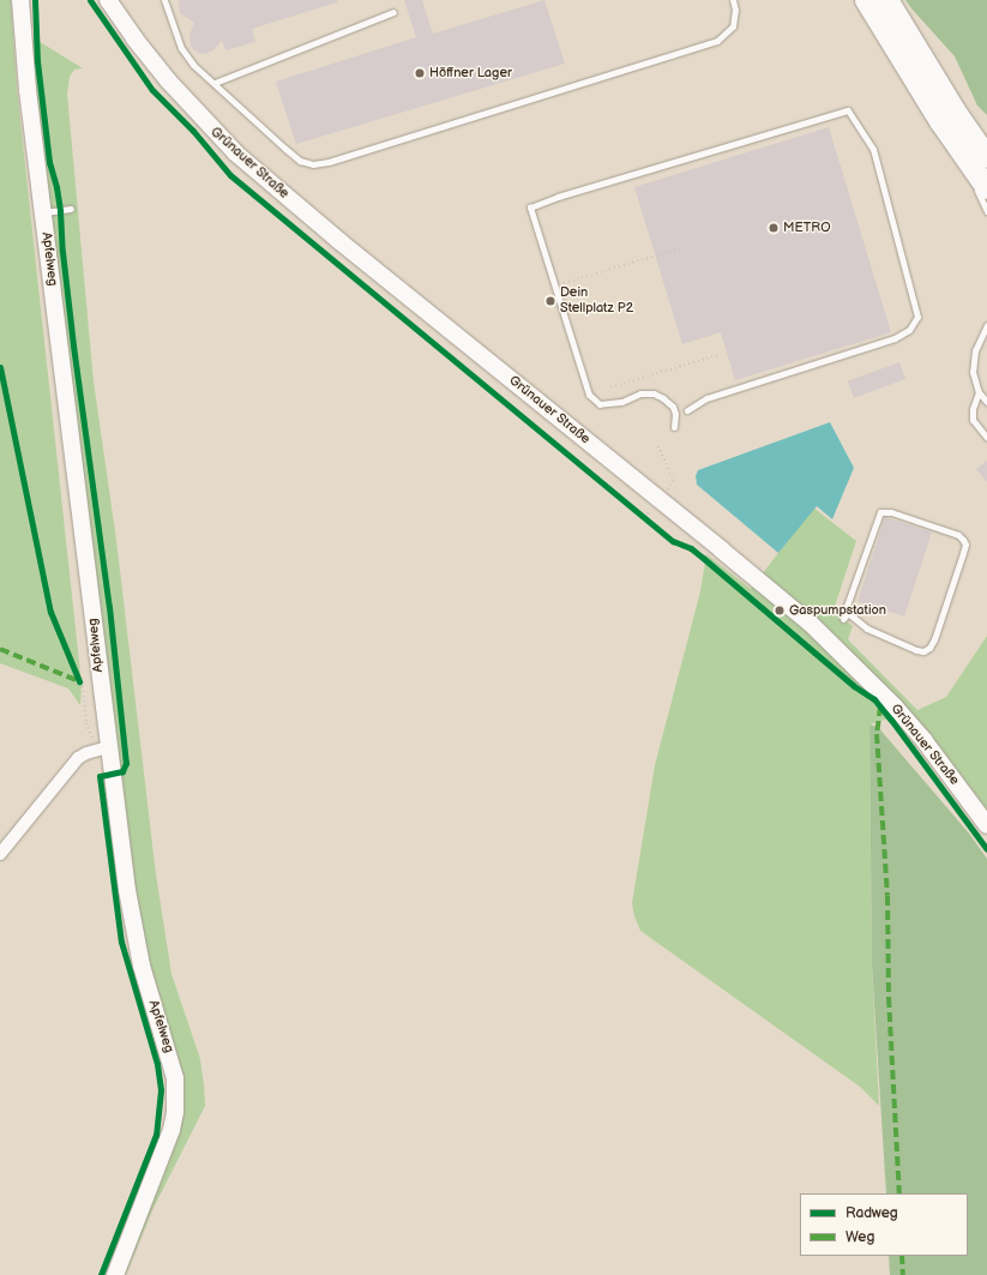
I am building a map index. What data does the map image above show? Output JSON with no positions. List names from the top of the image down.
{
  "streets": {
    "street": ["Grünauer Straße", "Apfelweg"]
  },
  "places": [
    "Höffner Lager",
    "METRO",
    "Dein Stellplatz P2",
    "Gaspumpstation"
  ],
  "legend": ["Radweg", "Weg"]
}
